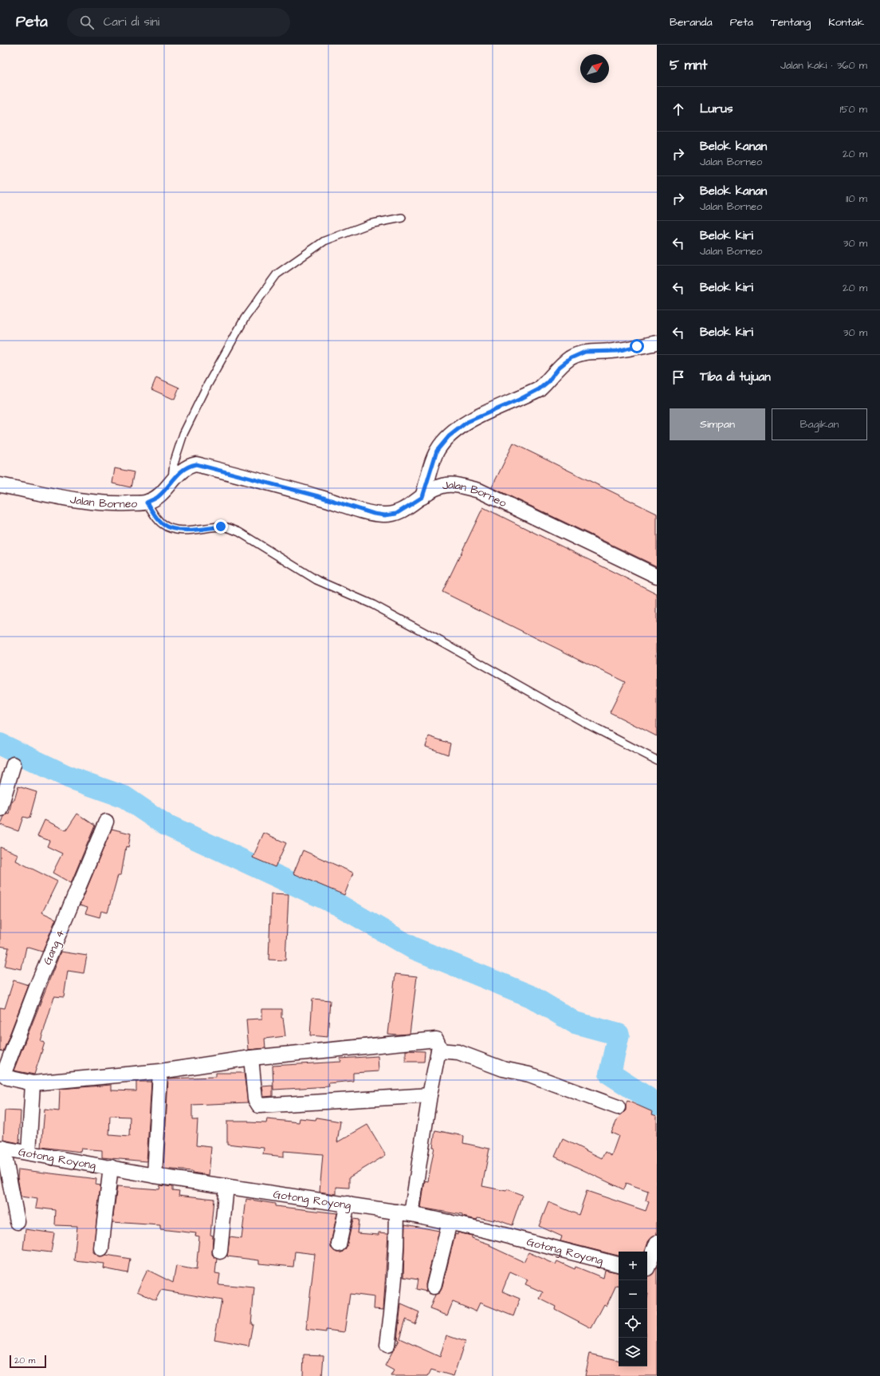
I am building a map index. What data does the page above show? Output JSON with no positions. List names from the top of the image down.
{
  "streets": {
    "street": ["Jalan Borneo", "Gang 4", "Gotong Royong"]
  },
  "scale_bar": "20 m",
  "north": "top right",
  "page": {
    "header": "Peta",
    "search": "Cari di sini",
    "nav": [
      "Beranda",
      "Peta",
      "Tentang",
      "Kontak"
    ],
    "heading": ["5 mnt", "Jalan kaki · 360 m"],
    "list": [
      ["Lurus", "150 m"],
      ["Belok kanan", "Jalan Borneo", "20 m"],
      ["Belok kanan", "Jalan Borneo", "110 m"],
      ["Belok kiri", "Jalan Borneo", "30 m"],
      ["Belok kiri", "20 m"],
      ["Belok kiri", "30 m"],
      "Tiba di tujuan"
    ],
    "buttons": ["Simpan", "Bagikan"],
    "map_buttons": ["+", "−"],
    "scale": "20 m"
  }
}
